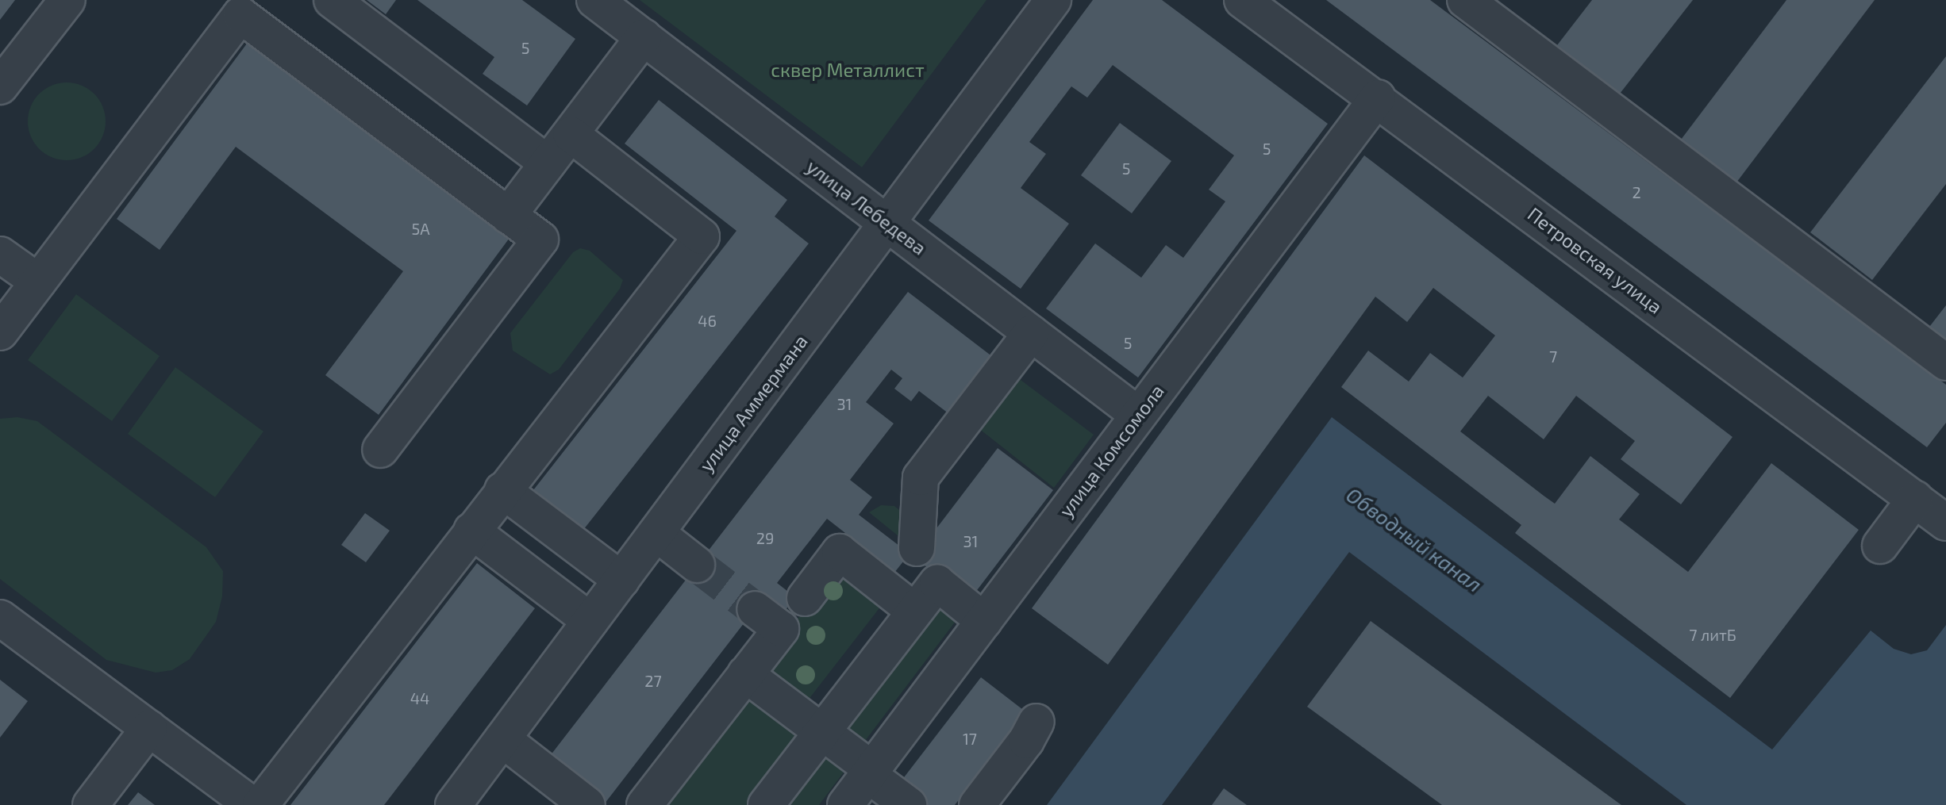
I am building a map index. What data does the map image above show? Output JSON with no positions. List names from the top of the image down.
{
  "streets": {
    "street": [
      "улица Лебедева",
      "Петровская улица",
      "улица Аммермана",
      "улица Комсомола"
    ]
  },
  "crossings": [
    ["улица Лебедева", "улица Аммермана"],
    ["улица Лебедева", "улица Комсомола"],
    ["Петровская улица", "улица Комсомола"]
  ],
  "water": ["Обводный канал"],
  "parks": ["сквер Металлист"],
  "house_numbers": [
    "5",
    "5",
    "5",
    "2",
    "5А",
    "46",
    "5",
    "7",
    "31",
    "29",
    "31",
    "7 литБ",
    "27",
    "44",
    "17"
  ]
}
